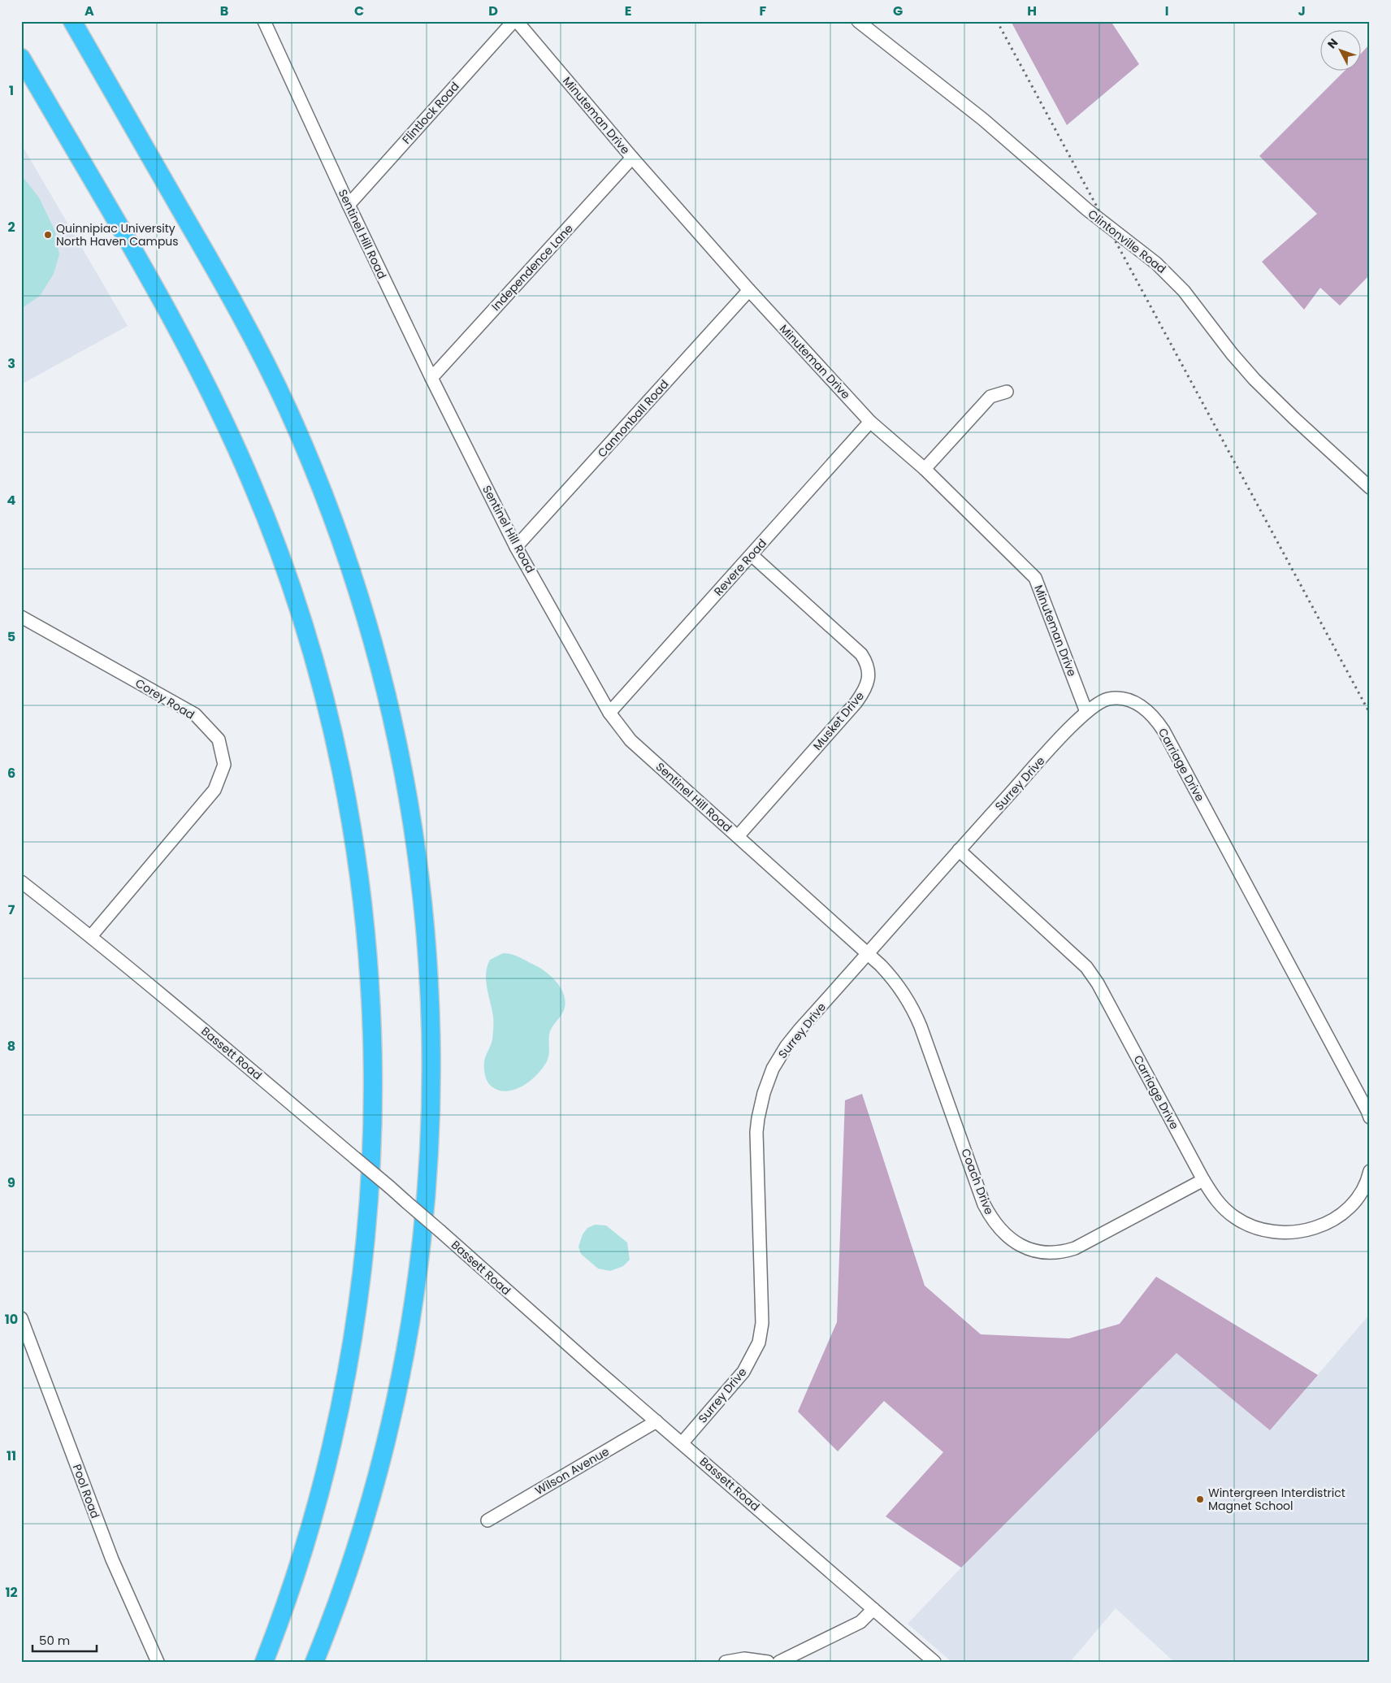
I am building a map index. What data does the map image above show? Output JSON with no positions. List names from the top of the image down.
{
  "streets": {
    "street": [
      "Flintlock Road",
      "Minuteman Drive",
      "Sentinel Hill Road",
      "Clintonville Road",
      "Independence Lane",
      "Cannonball Road",
      "Revere Road",
      "Corey Road",
      "Musket Drive",
      "Carriage Drive",
      "Surrey Drive",
      "Bassett Road",
      "Coach Drive",
      "Wilson Avenue",
      "Pool Road"
    ]
  },
  "crossings": [
    ["Flintlock Road", "Sentinel Hill Road"],
    ["Minuteman Drive", "Independence Lane"],
    ["Minuteman Drive", "Cannonball Road"],
    ["Minuteman Drive", "Revere Road"],
    ["Minuteman Drive", "Carriage Drive"],
    ["Minuteman Drive", "Surrey Drive"],
    ["Sentinel Hill Road", "Independence Lane"],
    ["Sentinel Hill Road", "Cannonball Road"],
    ["Sentinel Hill Road", "Revere Road"],
    ["Sentinel Hill Road", "Musket Drive"],
    ["Sentinel Hill Road", "Surrey Drive"],
    ["Sentinel Hill Road", "Coach Drive"],
    ["Revere Road", "Musket Drive"],
    ["Corey Road", "Bassett Road"],
    ["Carriage Drive", "Surrey Drive"],
    ["Carriage Drive", "Coach Drive"],
    ["Surrey Drive", "Bassett Road"],
    ["Surrey Drive", "Coach Drive"],
    ["Bassett Road", "Wilson Avenue"]
  ],
  "places": ["Quinnipiac University North Haven Campus", "Wintergreen Interdistrict Magnet School"],
  "scale_bar": "50 m",
  "north": "top left",
  "grid": {
    "columns": [
      "A",
      "B",
      "C",
      "D",
      "E",
      "F",
      "G",
      "H",
      "I",
      "J"
    ],
    "rows": [
      "1",
      "2",
      "3",
      "4",
      "5",
      "6",
      "7",
      "8",
      "9",
      "10",
      "11",
      "12"
    ]
  }
}
